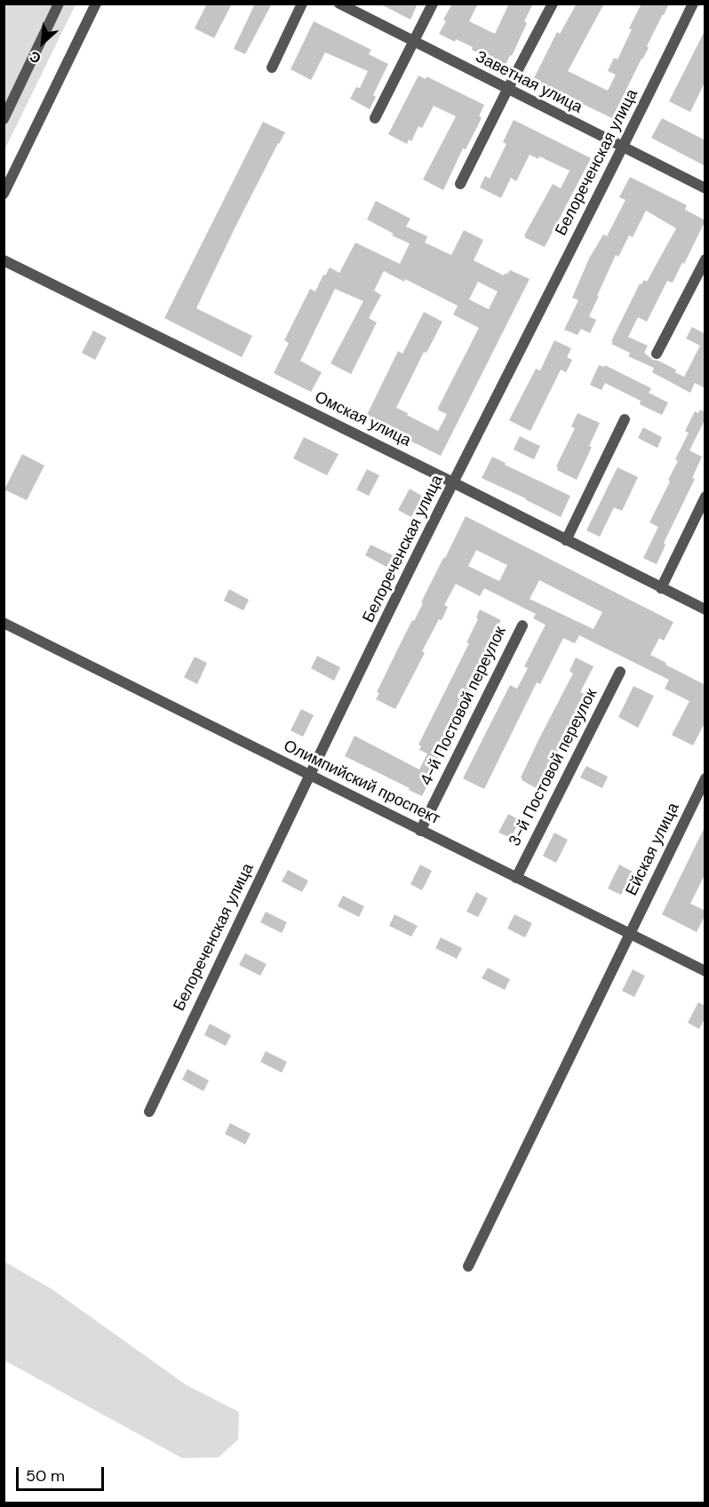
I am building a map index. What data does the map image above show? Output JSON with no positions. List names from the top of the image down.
{
  "streets": {
    "street": [
      "Заветная улица",
      "Белореченская улица",
      "Омская улица",
      "4-й Постовой переулок",
      "3-й Постовой переулок",
      "Олимпийский проспект",
      "Ейская улица"
    ]
  },
  "crossings": [
    ["Заветная улица", "Белореченская улица"],
    ["Белореченская улица", "Омская улица"],
    ["Белореченская улица", "Олимпийский проспект"],
    ["4-й Постовой переулок", "Олимпийский проспект"],
    ["3-й Постовой переулок", "Олимпийский проспект"],
    ["Олимпийский проспект", "Ейская улица"]
  ],
  "scale_bar": "50 m",
  "north": "bottom left"
}
